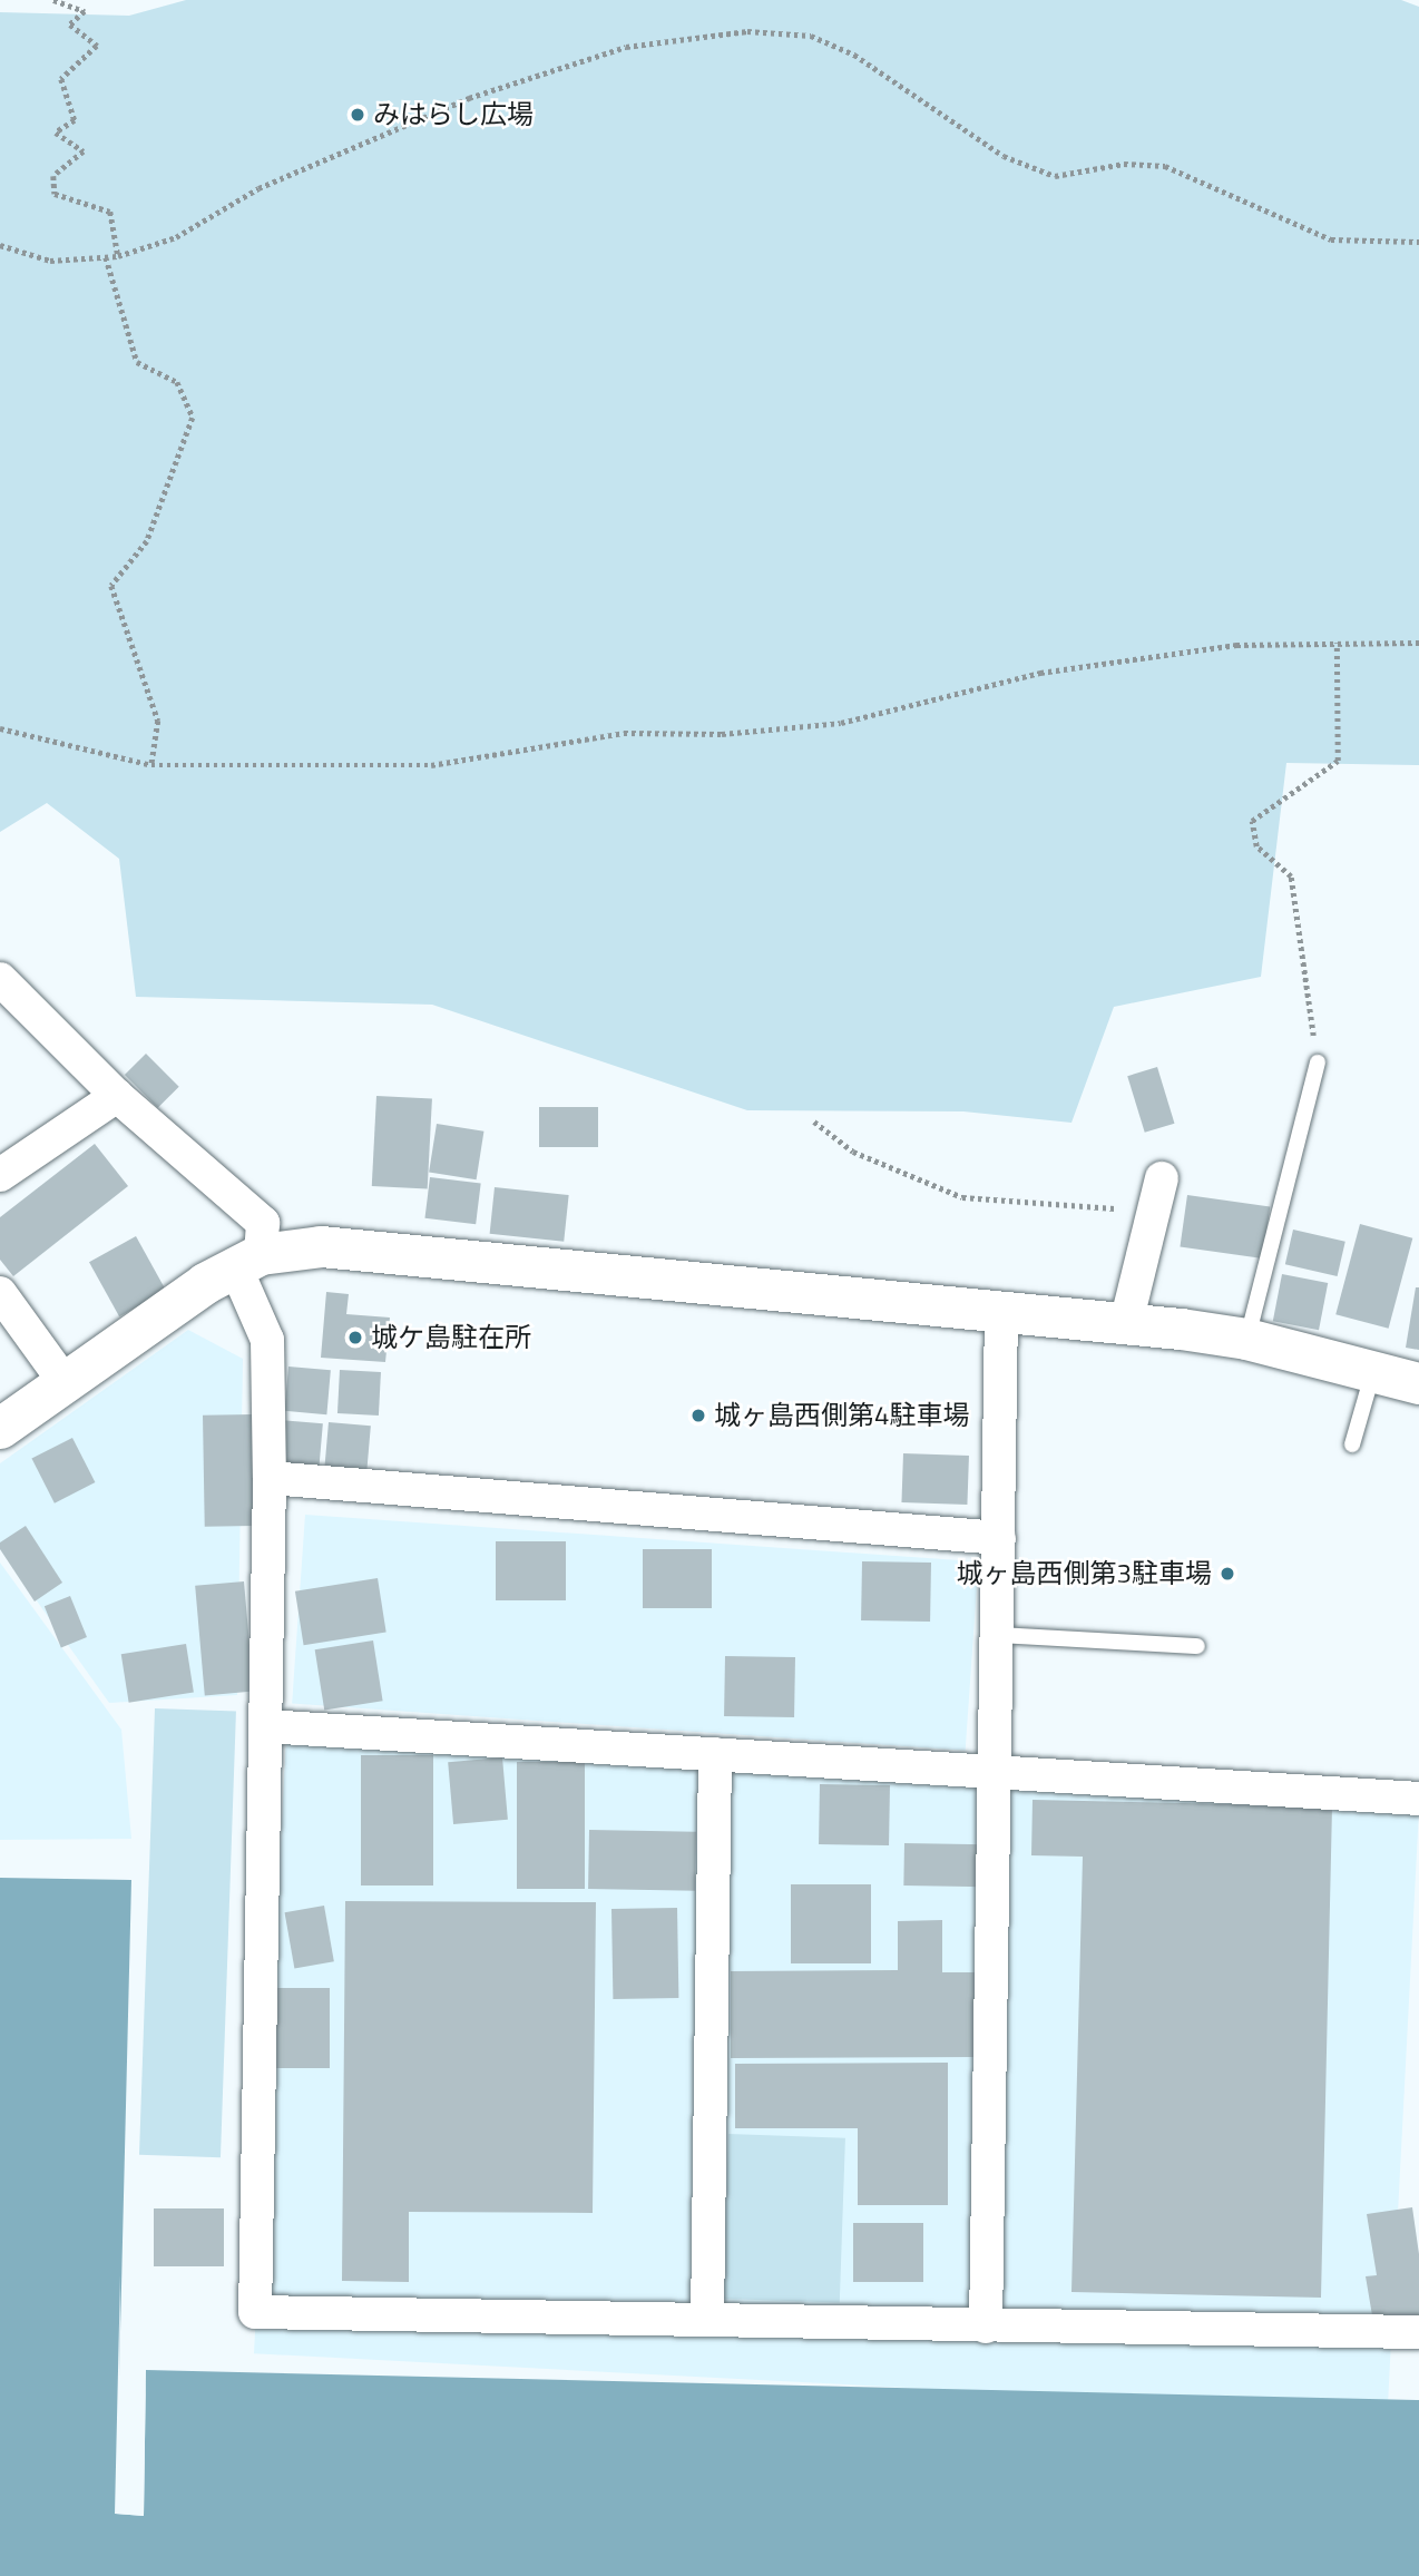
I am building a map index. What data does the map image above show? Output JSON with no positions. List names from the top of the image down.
{
  "places": [
    "みはらし広場",
    "城ケ島駐在所",
    "城ヶ島西側第4駐車場",
    "城ヶ島西側第3駐車場"
  ]
}
